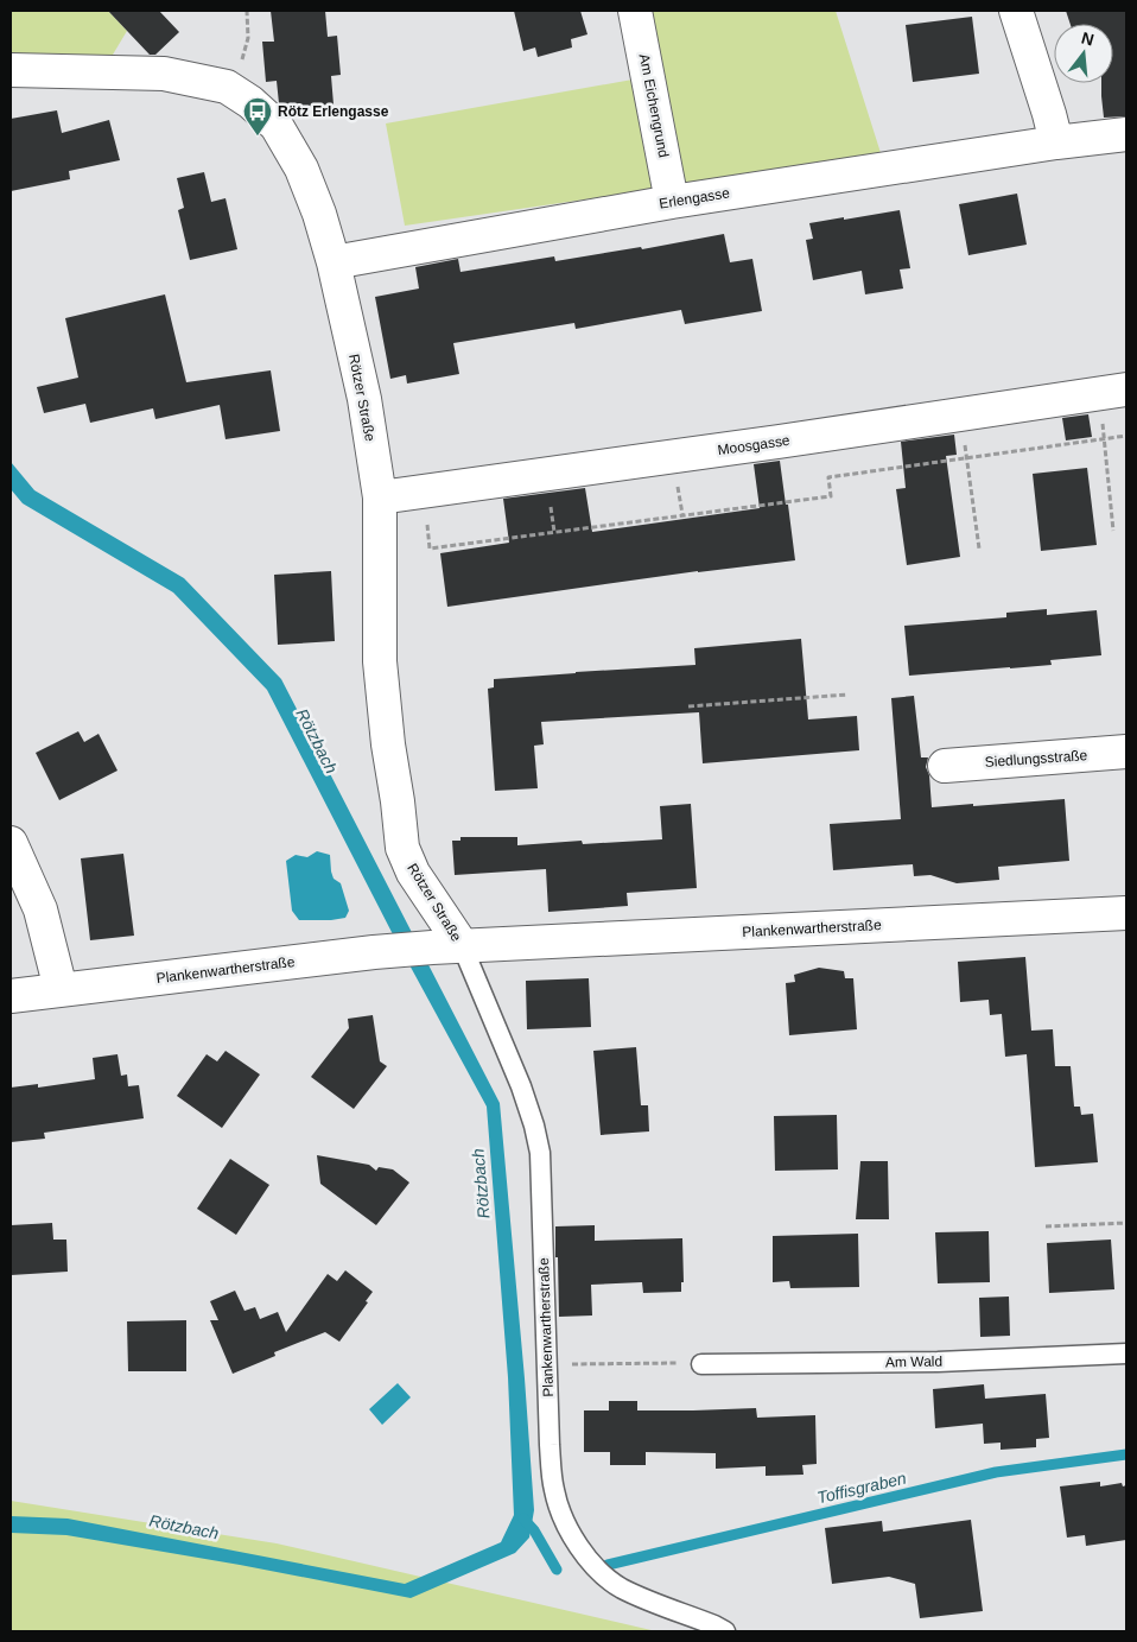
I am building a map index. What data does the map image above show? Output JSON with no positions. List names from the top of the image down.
{
  "streets": {
    "street": [
      "Am Eichengrund",
      "Erlengasse",
      "Rötzer Straße",
      "Moosgasse",
      "Siedlungsstraße",
      "Plankenwartherstraße"
    ],
    "lane": ["Am Wald"]
  },
  "crossings": [
    ["Am Eichengrund", "Erlengasse"],
    ["Erlengasse", "Rötzer Straße"],
    ["Rötzer Straße", "Moosgasse"],
    ["Rötzer Straße", "Plankenwartherstraße"]
  ],
  "water": ["Rötzbach", "Toffisgraben"],
  "places": {
    "bus stop": ["Rötz Erlengasse"]
  },
  "north": "top"
}
